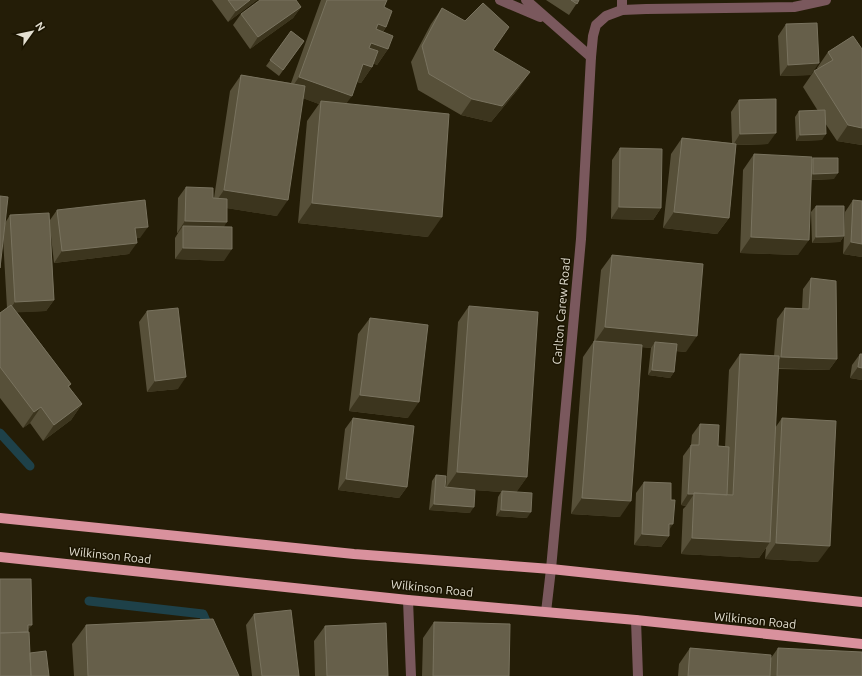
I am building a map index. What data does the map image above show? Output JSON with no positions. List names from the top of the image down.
{
  "streets": {
    "main road": ["Wilkinson Road"],
    "street": ["Carlton Carew Road"]
  },
  "crossings": [
    ["Carlton Carew Road", "Wilkinson Road"]
  ],
  "north": "top right"
}
